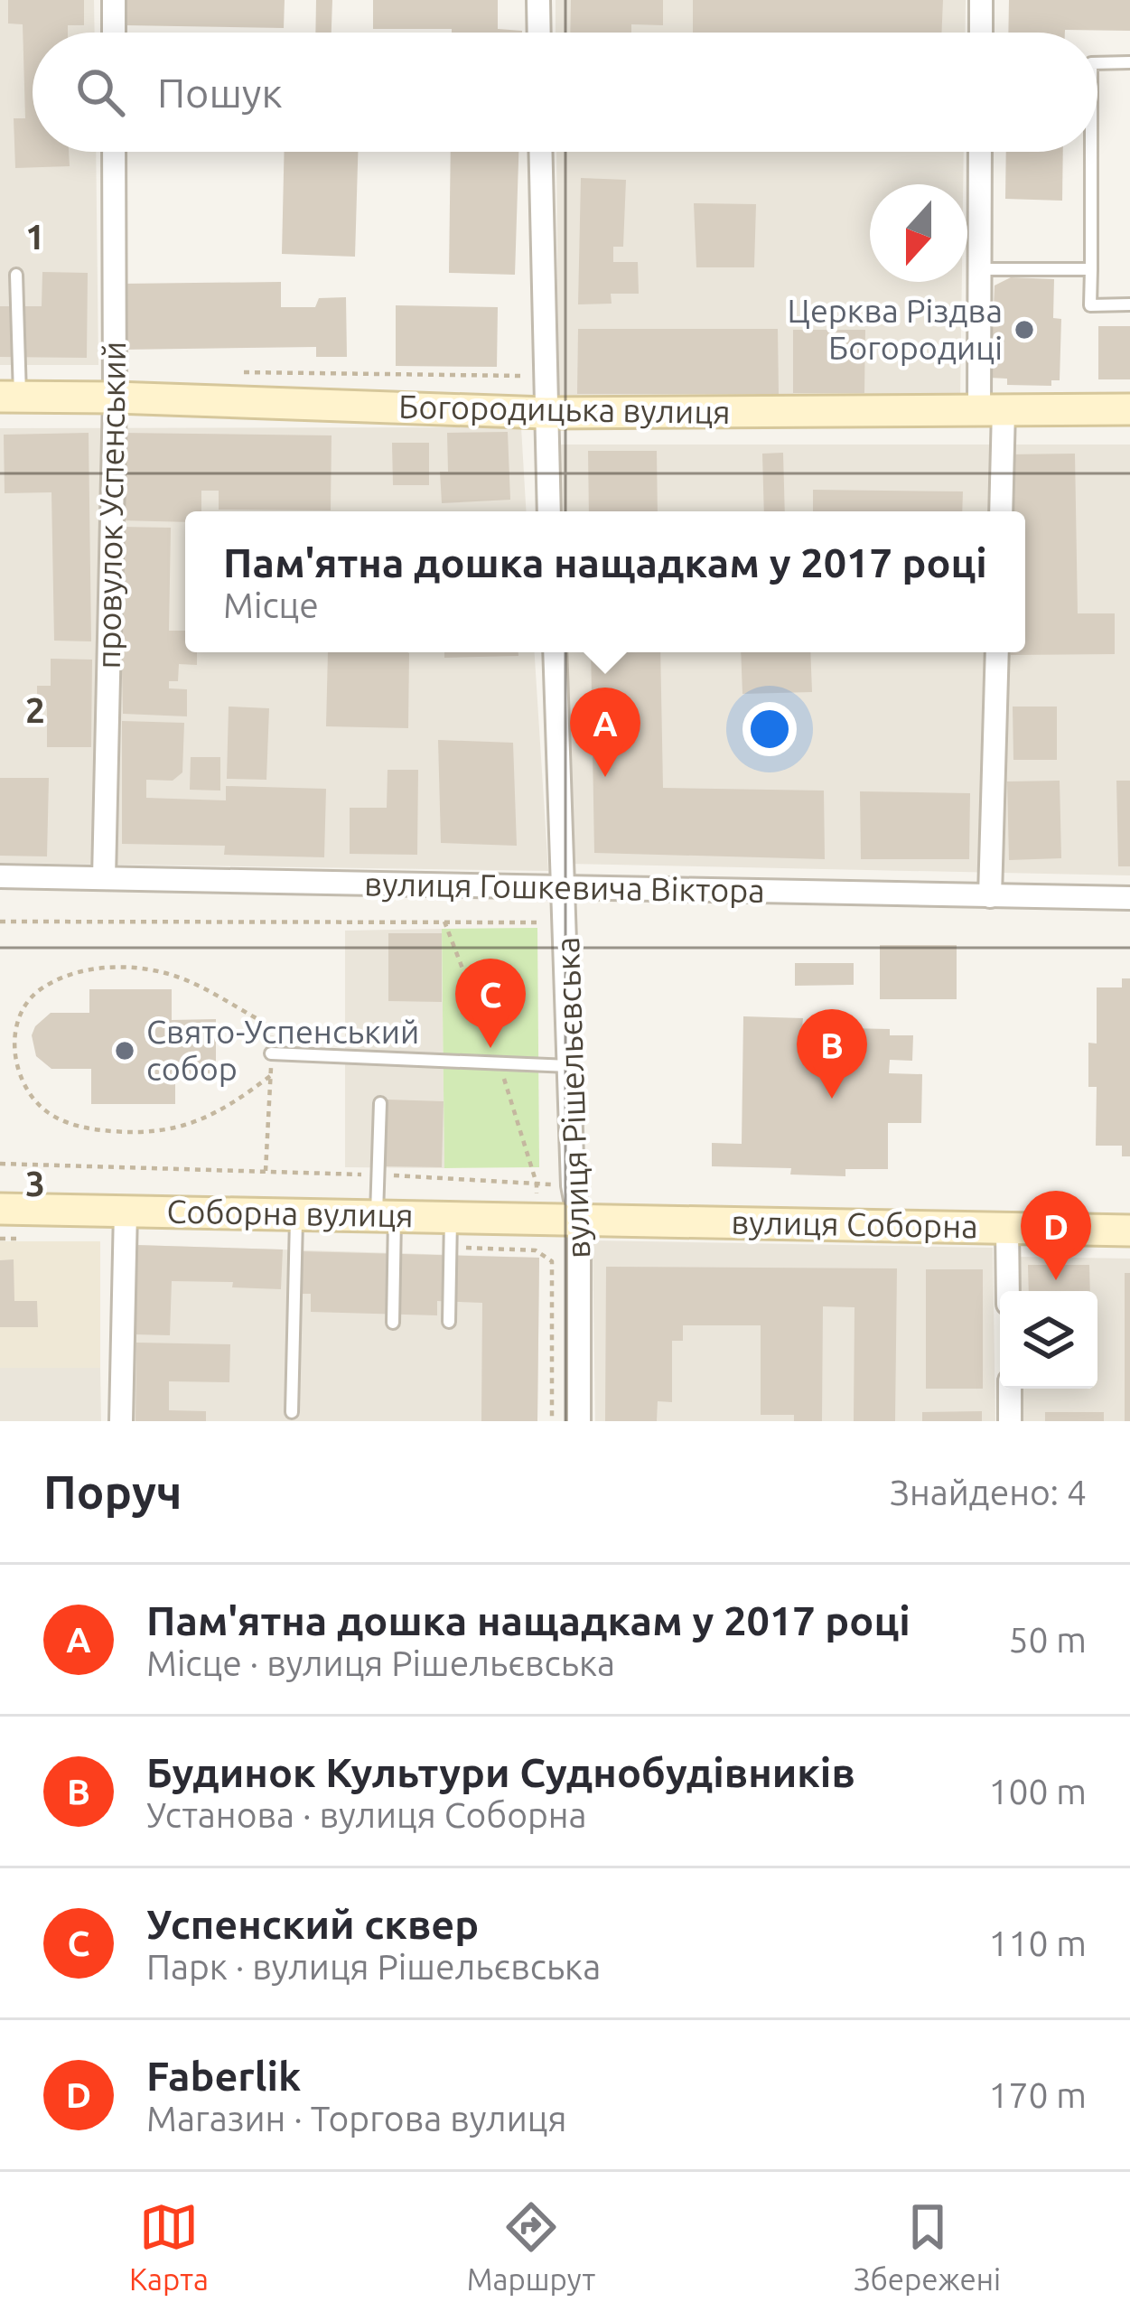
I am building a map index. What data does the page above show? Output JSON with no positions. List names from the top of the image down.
{
  "streets": {
    "street": [
      "Богородицька вулиця",
      "провулок Успенський",
      "вулиця Гошкевича Віктора",
      "вулиця Рішельєвська",
      "Соборна вулиця",
      "вулиця Соборна"
    ]
  },
  "crossings": [
    ["Богородицька вулиця", "провулок Успенський"],
    ["провулок Успенський", "вулиця Гошкевича Віктора"],
    ["вулиця Гошкевича Віктора", "вулиця Рішельєвська"],
    ["вулиця Рішельєвська", "Соборна вулиця"],
    ["вулиця Рішельєвська", "вулиця Соборна"],
    ["Соборна вулиця", "вулиця Соборна"]
  ],
  "places": ["Церква Різдва Богородиці", "Свято-Успенський собор"],
  "north": "bottom",
  "page": {
    "search": "Пошук",
    "popup": ["Пам'ятна дошка нащадкам у 2017 році", "Місце"],
    "pins": [
      "A",
      "C",
      "B",
      "D"
    ],
    "heading": ["Поруч", "Знайдено: 4"],
    "list": [
      {
        "mark": "A",
        "name": "Пам'ятна дошка нащадкам у 2017 році",
        "note": "Місце · вулиця Рішельєвська",
        "value": "50 m"
      },
      {
        "mark": "B",
        "name": "Будинок Культури Суднобудівників",
        "note": "Установа · вулиця Соборна",
        "value": "100 m"
      },
      {
        "mark": "C",
        "name": "Успенский сквер",
        "note": "Парк · вулиця Рішельєвська",
        "value": "110 m"
      },
      {
        "mark": "D",
        "name": "Faberlik",
        "note": "Магазин · Торгова вулиця",
        "value": "170 m"
      }
    ],
    "nav": ["Карта", "Маршрут", "Збережені"]
  },
  "grid": {
    "rows": ["1", "2", "3"]
  }
}
